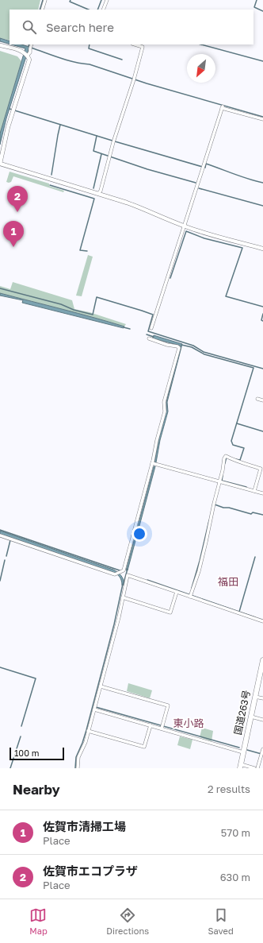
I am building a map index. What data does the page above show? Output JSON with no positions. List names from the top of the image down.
{
  "streets": {
    "highway": ["国道263号"]
  },
  "districts": ["福田", "東小路"],
  "scale_bar": "100 m",
  "north": "bottom left",
  "page": {
    "search": "Search here",
    "pins": ["2", "1"],
    "scale": "100 m",
    "heading": ["Nearby", "2 results"],
    "list": [
      {
        "mark": "1",
        "name": "佐賀市清掃工場",
        "note": "Place",
        "value": "570 m"
      },
      {
        "mark": "2",
        "name": "佐賀市エコプラザ",
        "note": "Place",
        "value": "630 m"
      }
    ],
    "nav": ["Map", "Directions", "Saved"]
  }
}
